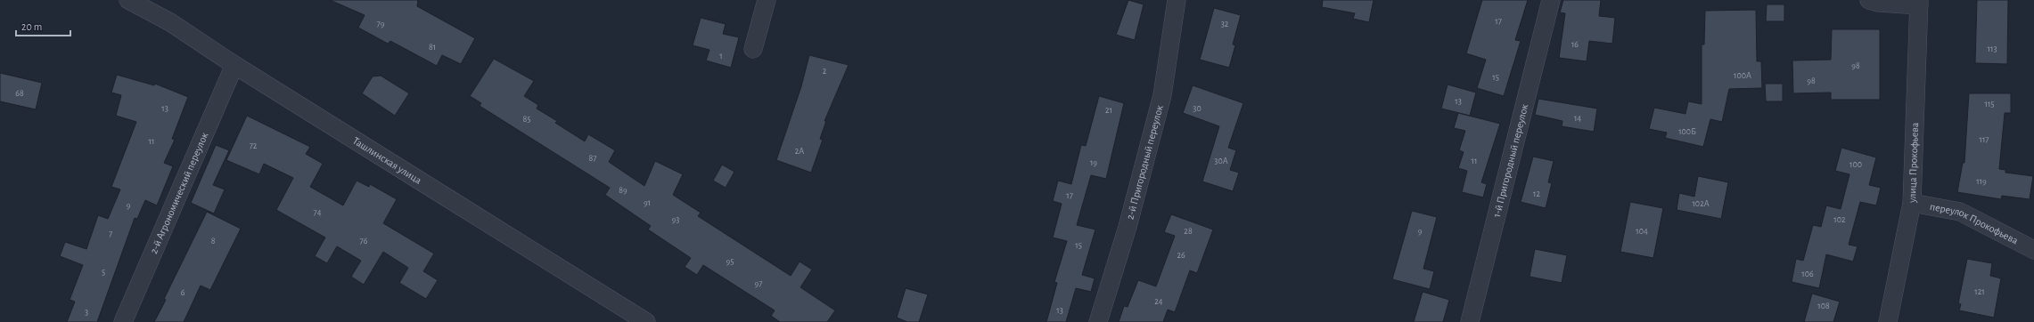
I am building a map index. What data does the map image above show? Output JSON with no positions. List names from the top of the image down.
{
  "streets": {
    "street": [
      "Ташлинская улица",
      "1-й Пригородный переулок",
      "улица Прокофьева",
      "2-й Пригородный переулок",
      "2-й Агрономический переулок",
      "переулок Прокофьева"
    ]
  },
  "crossings": [
    ["Ташлинская улица", "2-й Агрономический переулок"],
    ["улица Прокофьева", "переулок Прокофьева"]
  ],
  "house_numbers": [
    "17",
    "79",
    "32",
    "16",
    "81",
    "113",
    "1",
    "98",
    "2",
    "100А",
    "15",
    "98",
    "68",
    "13",
    "115",
    "13",
    "30",
    "21",
    "14",
    "85",
    "100Б",
    "117",
    "11",
    "72",
    "2А",
    "87",
    "30А",
    "11",
    "19",
    "100",
    "119",
    "89",
    "12",
    "17",
    "91",
    "102А",
    "9",
    "74",
    "93",
    "102",
    "28",
    "9",
    "104",
    "7",
    "8",
    "76",
    "15",
    "26",
    "95",
    "5",
    "106",
    "97",
    "121",
    "6",
    "24",
    "108",
    "13",
    "3"
  ],
  "scale_bar": "20 m"
}
